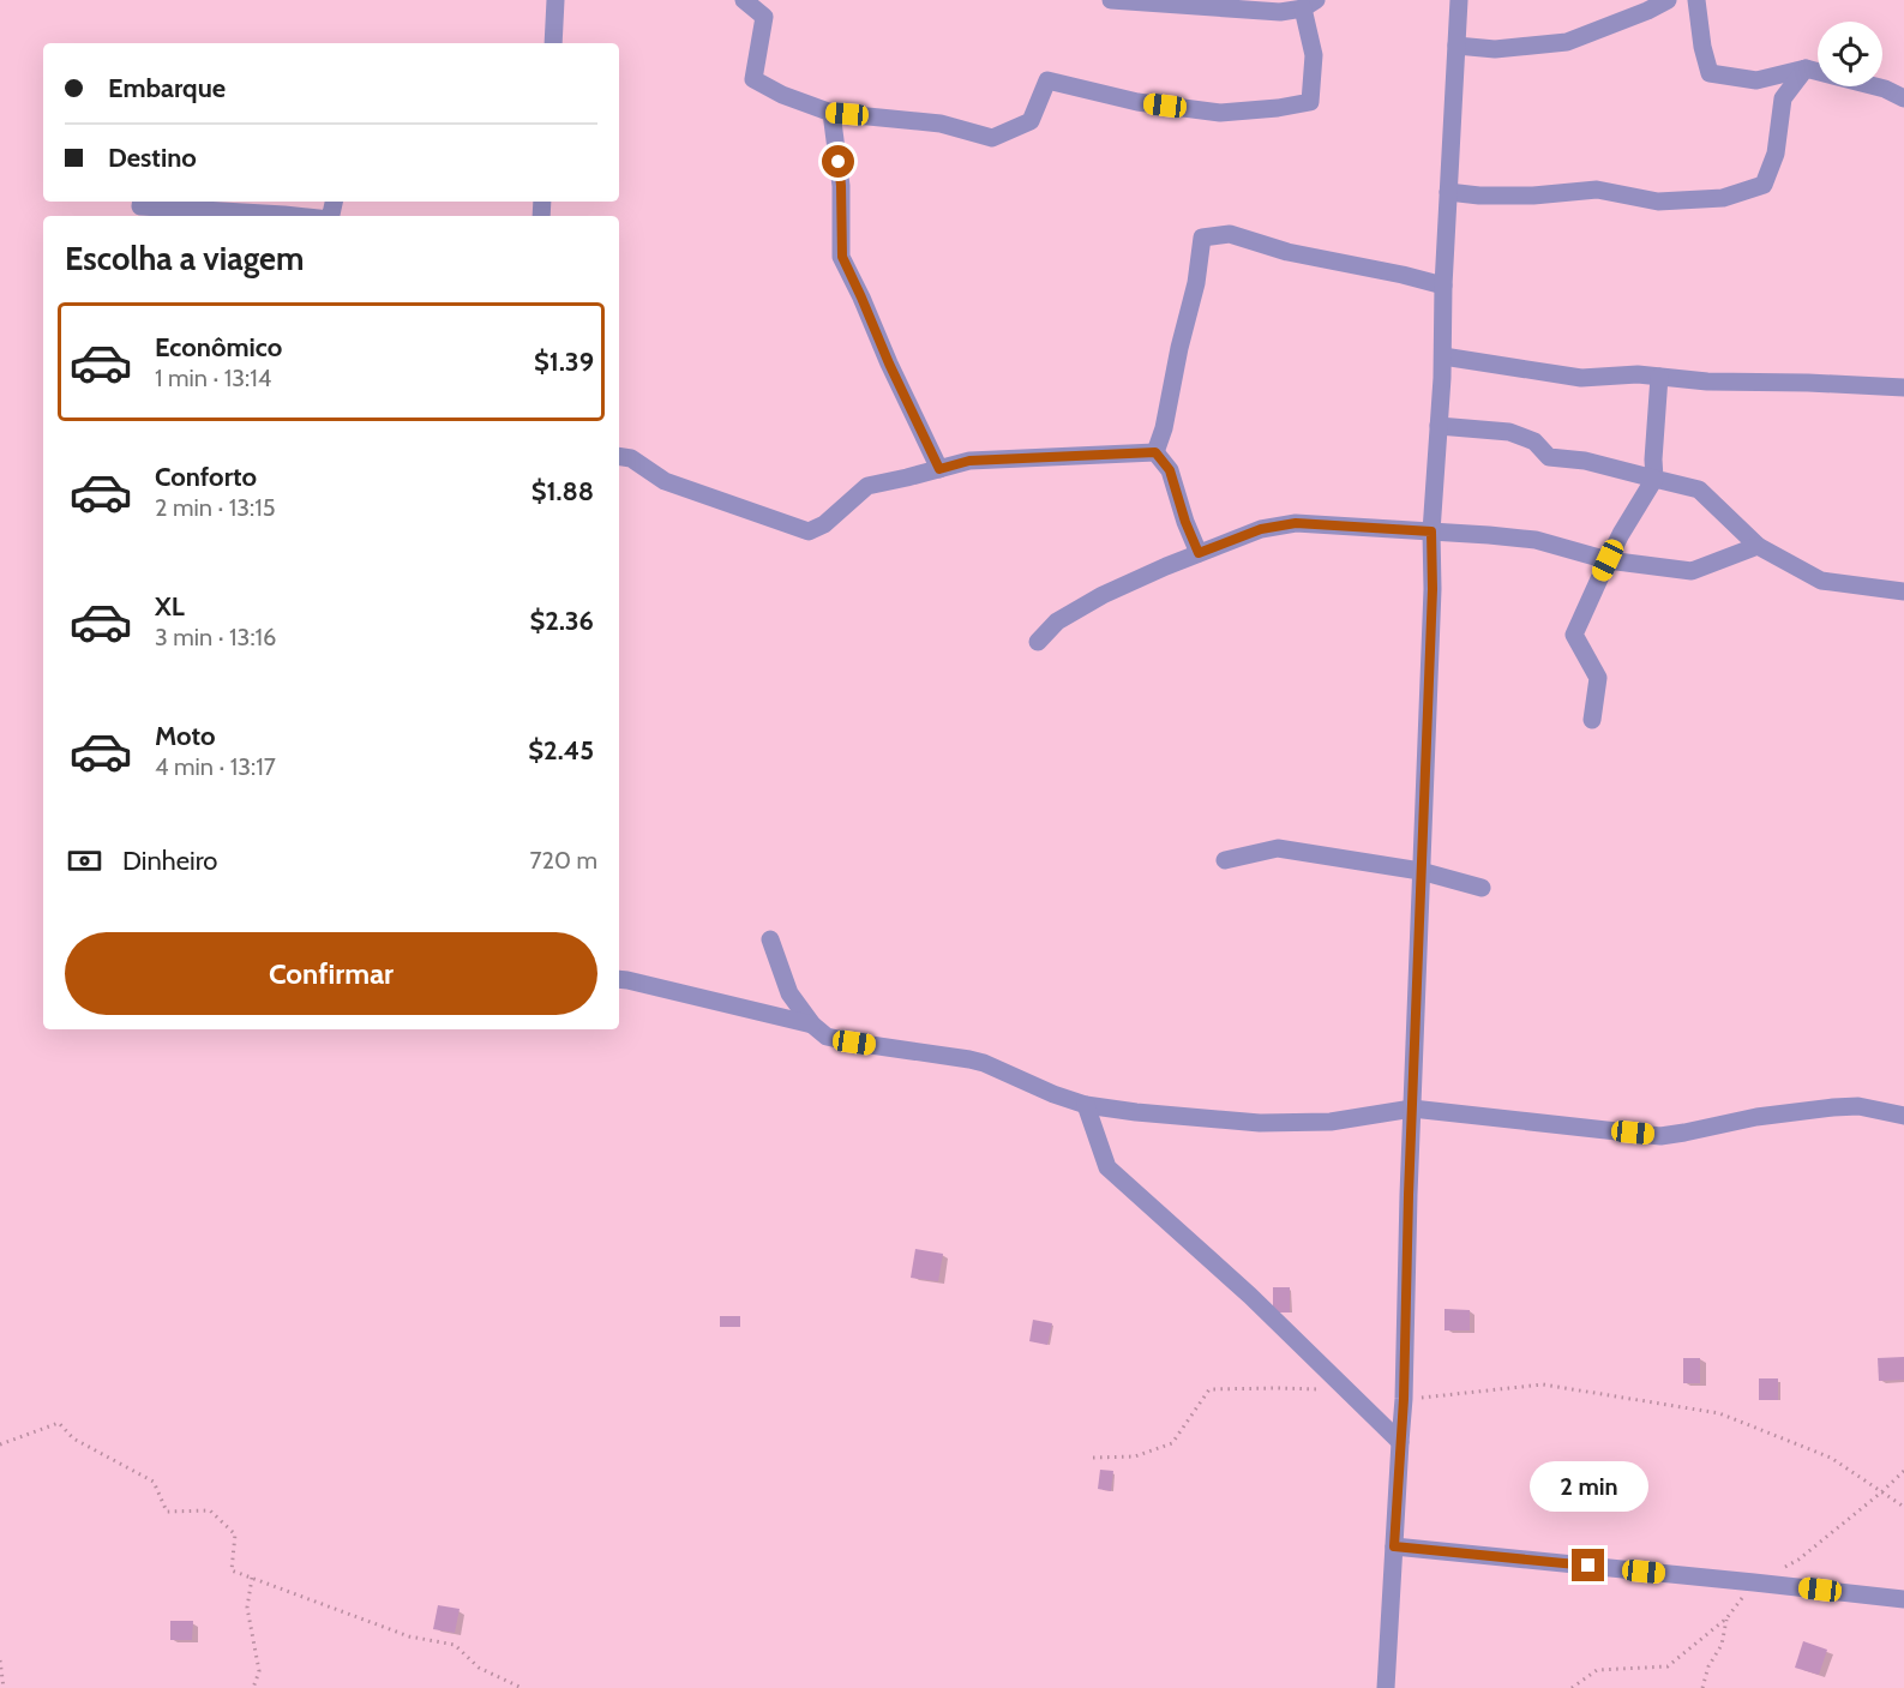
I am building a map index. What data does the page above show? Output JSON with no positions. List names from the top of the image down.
{
  "page": {
    "banner": ["Embarque", "Destino"],
    "heading": "Escolha a viagem",
    "list": [
      {
        "name": "Econômico",
        "note": "1 min · 13:14",
        "value": "$1.39"
      },
      {
        "name": "Conforto",
        "note": "2 min · 13:15",
        "value": "$1.88"
      },
      {
        "name": "XL",
        "note": "3 min · 13:16",
        "value": "$2.36"
      },
      {
        "name": "Moto",
        "note": "4 min · 13:17",
        "value": "$2.45"
      }
    ],
    "pay": ["Dinheiro", "720 m"],
    "buttons": "Confirmar",
    "bubble": "2 min"
  }
}
